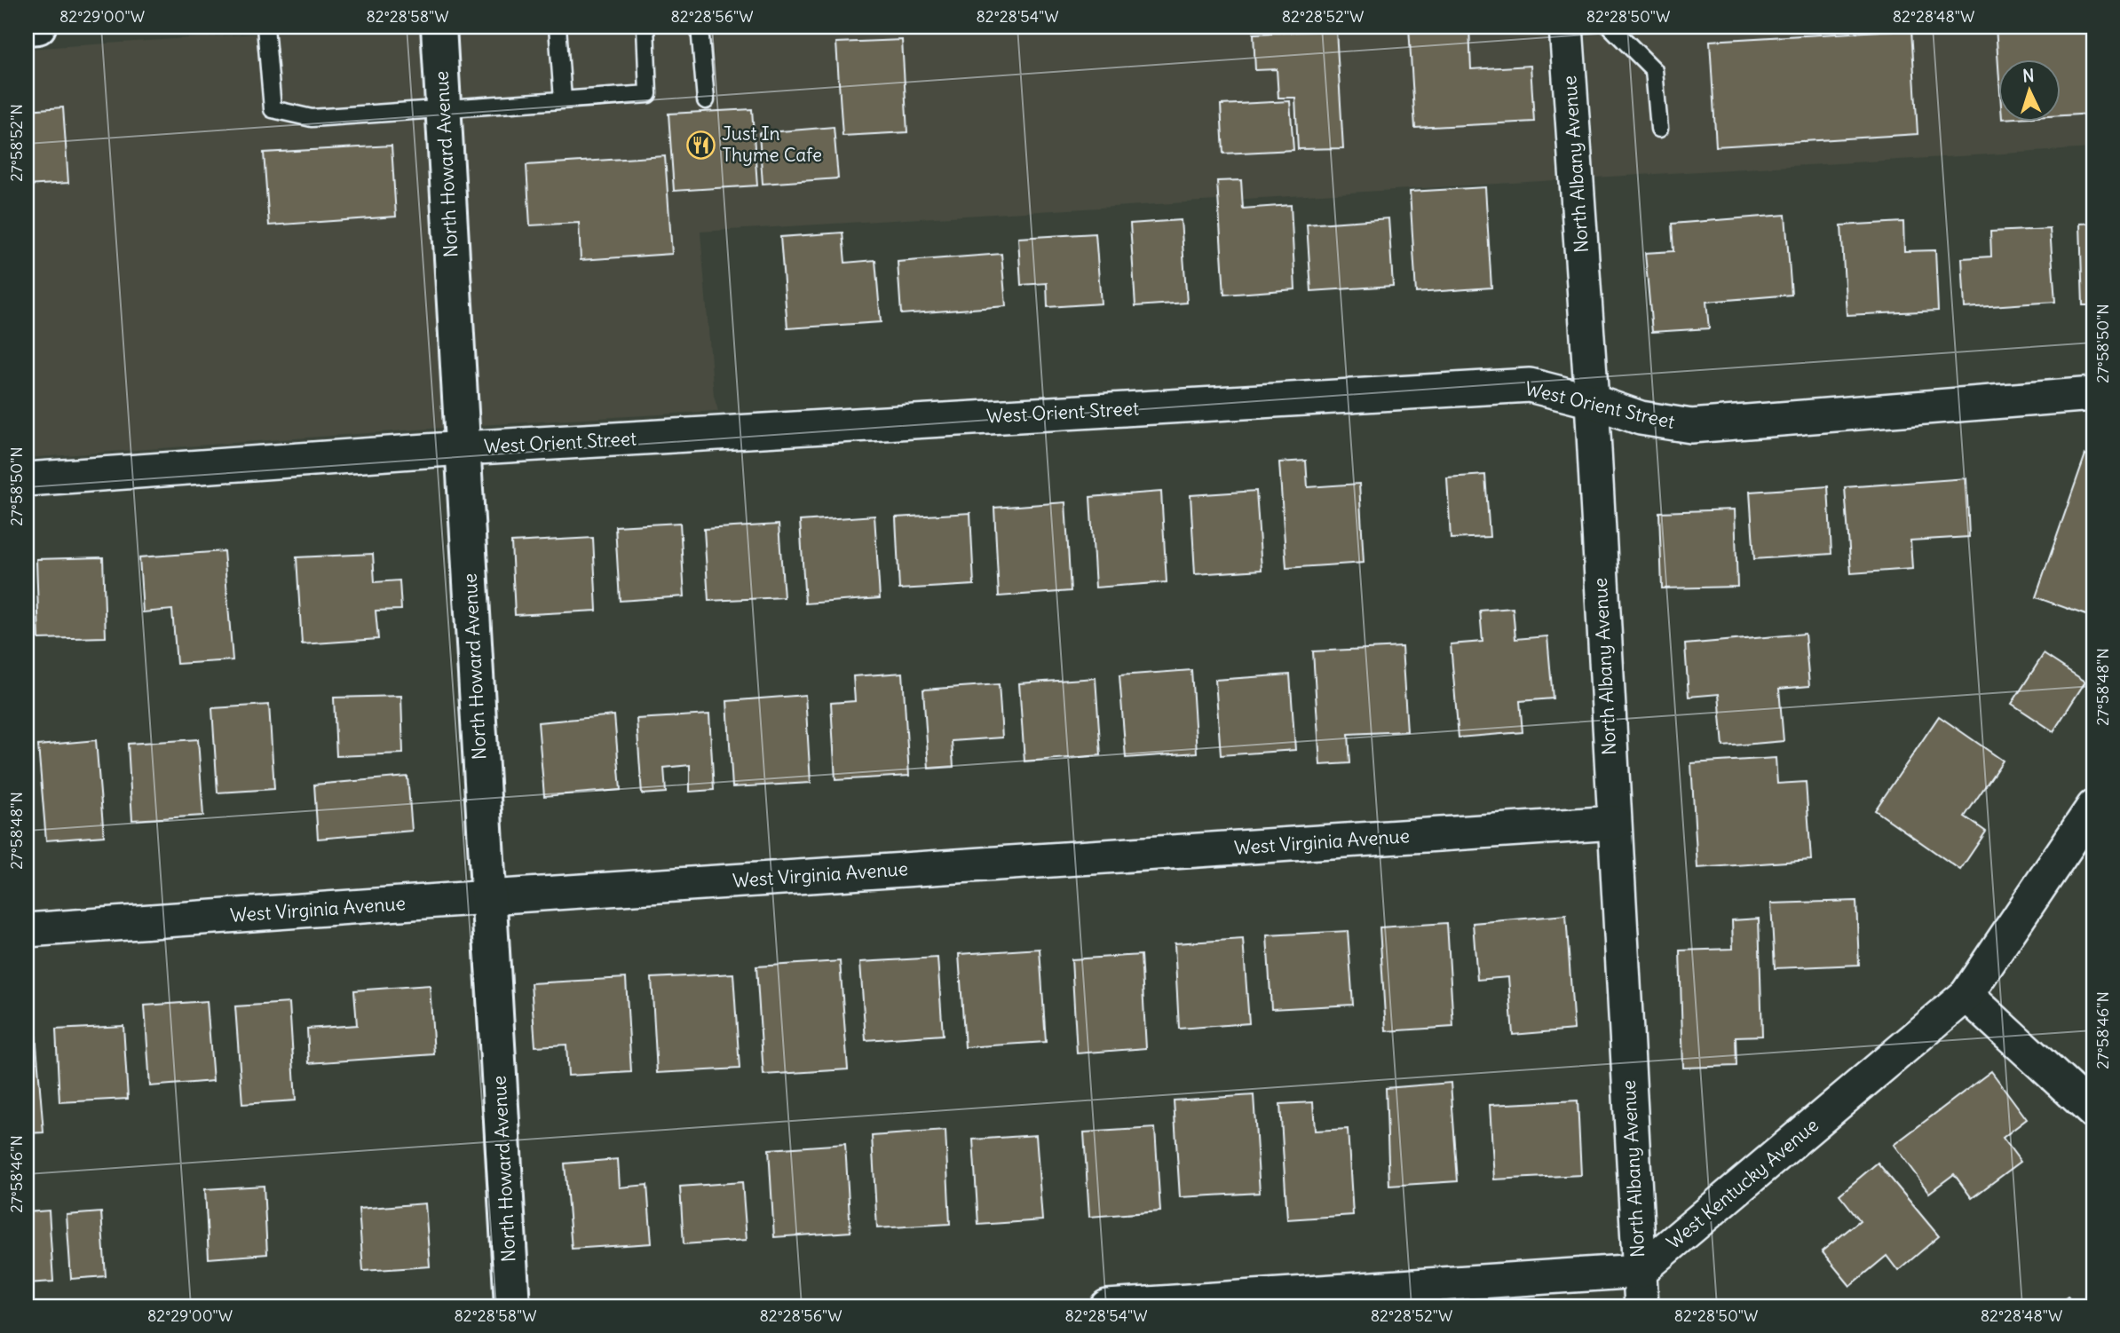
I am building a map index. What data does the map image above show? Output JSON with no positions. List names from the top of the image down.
{
  "streets": {
    "street": [
      "North Howard Avenue",
      "North Albany Avenue",
      "West Orient Street",
      "West Virginia Avenue",
      "West Kentucky Avenue"
    ]
  },
  "crossings": [
    ["North Howard Avenue", "West Orient Street"],
    ["North Howard Avenue", "West Virginia Avenue"],
    ["North Albany Avenue", "West Orient Street"],
    ["North Albany Avenue", "West Virginia Avenue"],
    ["North Albany Avenue", "West Kentucky Avenue"]
  ],
  "places": {
    "restaurant": ["Just In Thyme Cafe"]
  },
  "north": "top",
  "coordinates": [
    "82°29'00\"W",
    "82°28'58\"W",
    "82°28'56\"W",
    "82°28'54\"W",
    "82°28'52\"W",
    "82°28'50\"W",
    "82°28'48\"W",
    "27°58'52\"N",
    "27°58'50\"N",
    "27°58'48\"N",
    "27°58'46\"N"
  ]
}
